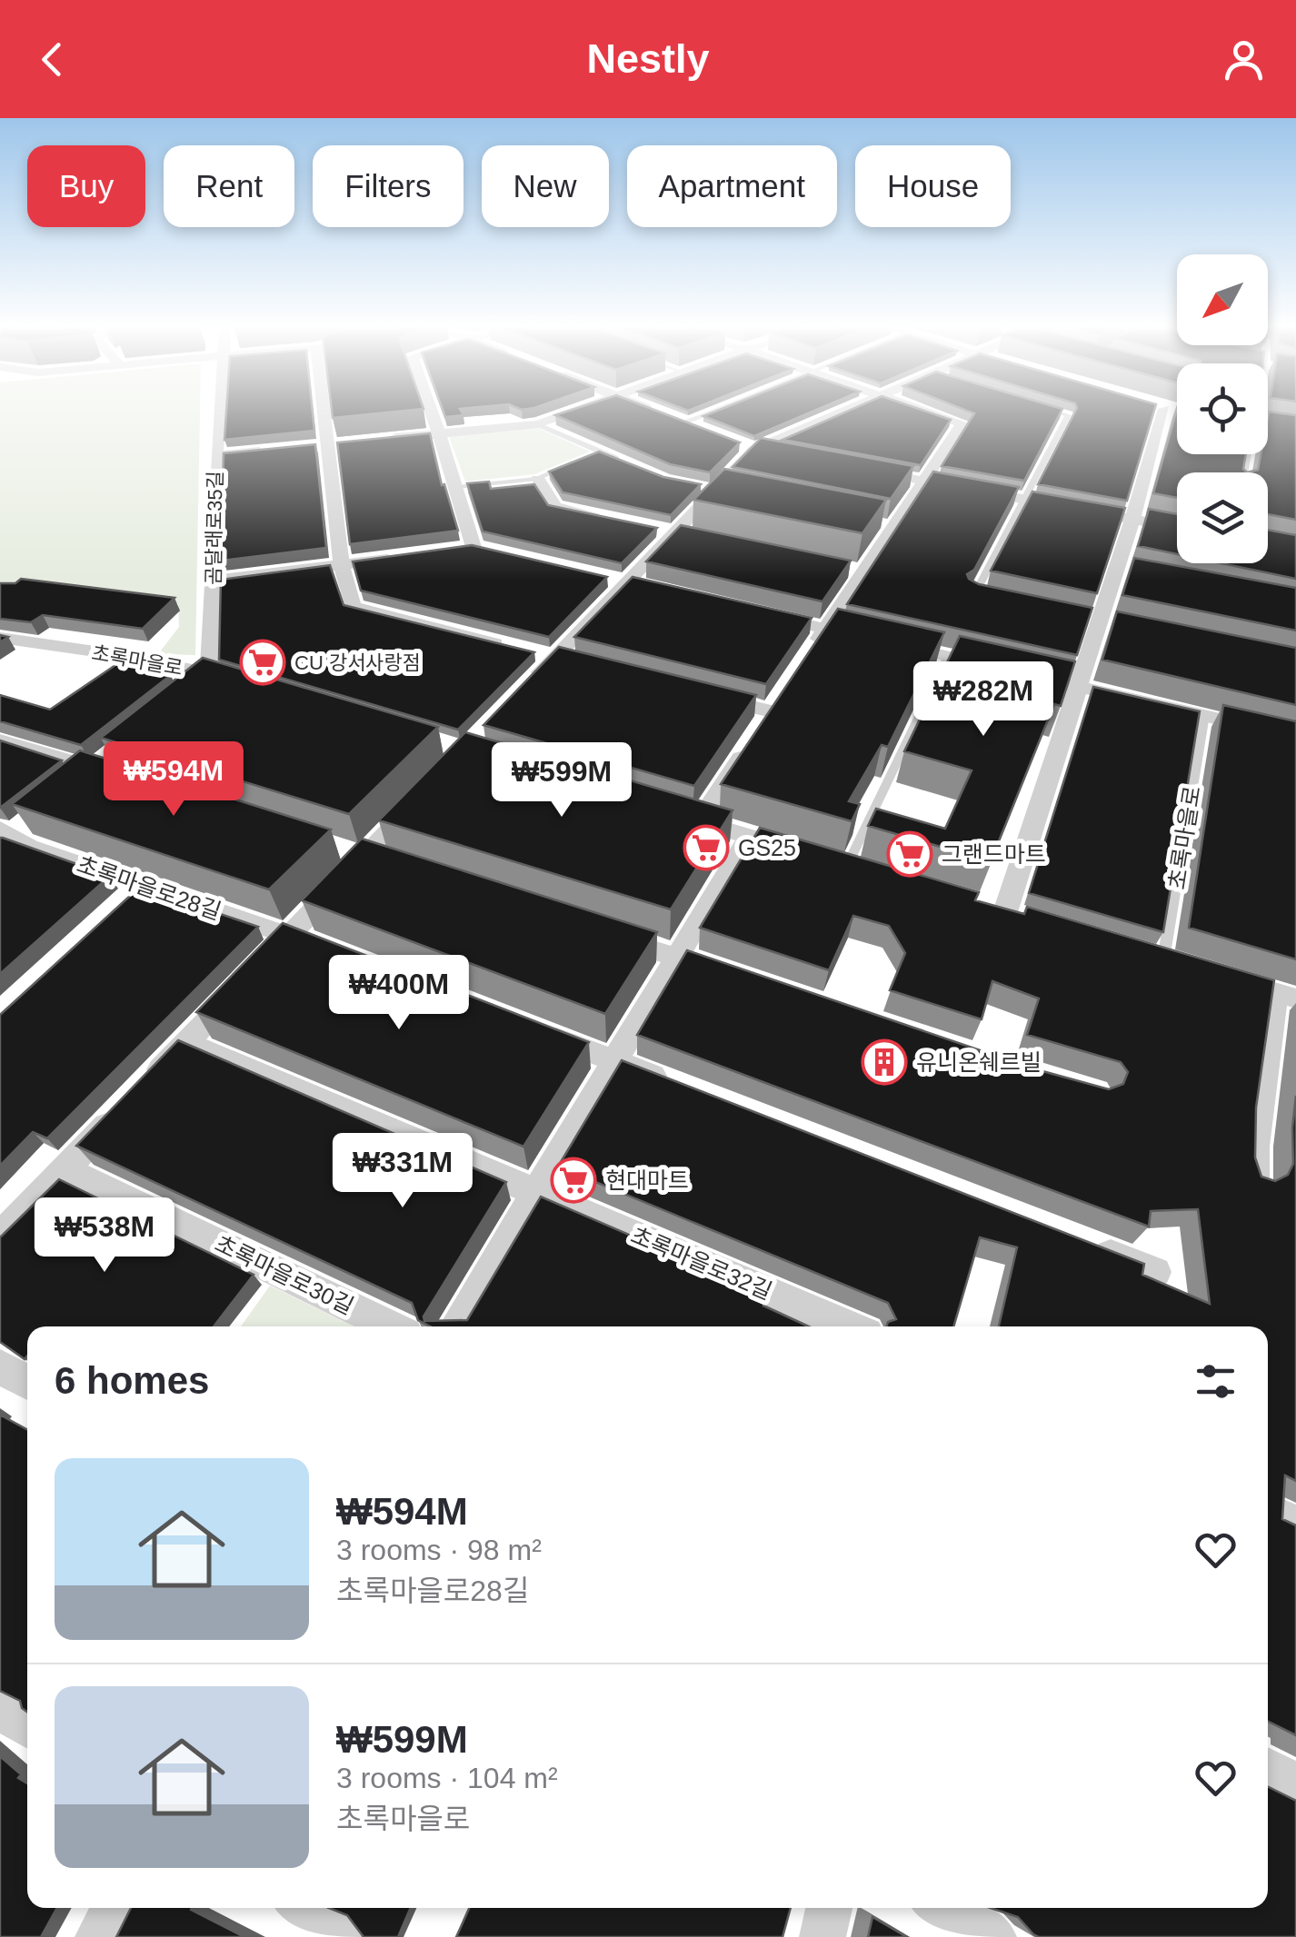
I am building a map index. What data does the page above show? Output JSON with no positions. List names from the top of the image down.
{
  "streets": {
    "street": [
      "곰달래로35길",
      "초록마을로",
      "초록마을로28길",
      "초록마을로32길",
      "초록마을로30길"
    ]
  },
  "crossings": [
    ["곰달래로35길", "초록마을로"]
  ],
  "places": {
    "supermarket": [
      "CU 강서사랑점",
      "GS25",
      "그랜드마트",
      "현대마트"
    ],
    "building": ["유니온쉐르빌"]
  },
  "north": "bottom left",
  "page": {
    "header": "Nestly",
    "chip": [
      "Buy",
      "Rent",
      "Filters",
      "New",
      "Apartment",
      "House"
    ],
    "price": [
      "₩282M",
      "₩594M",
      "₩599M",
      "₩400M",
      "₩331M",
      "₩538M"
    ],
    "heading": "6 homes",
    "list": [
      {
        "name": "₩594M",
        "note": "3 rooms · 98 m² · 초록마을로28길"
      },
      {
        "name": "₩599M",
        "note": "3 rooms · 104 m² · 초록마을로"
      }
    ]
  }
}
